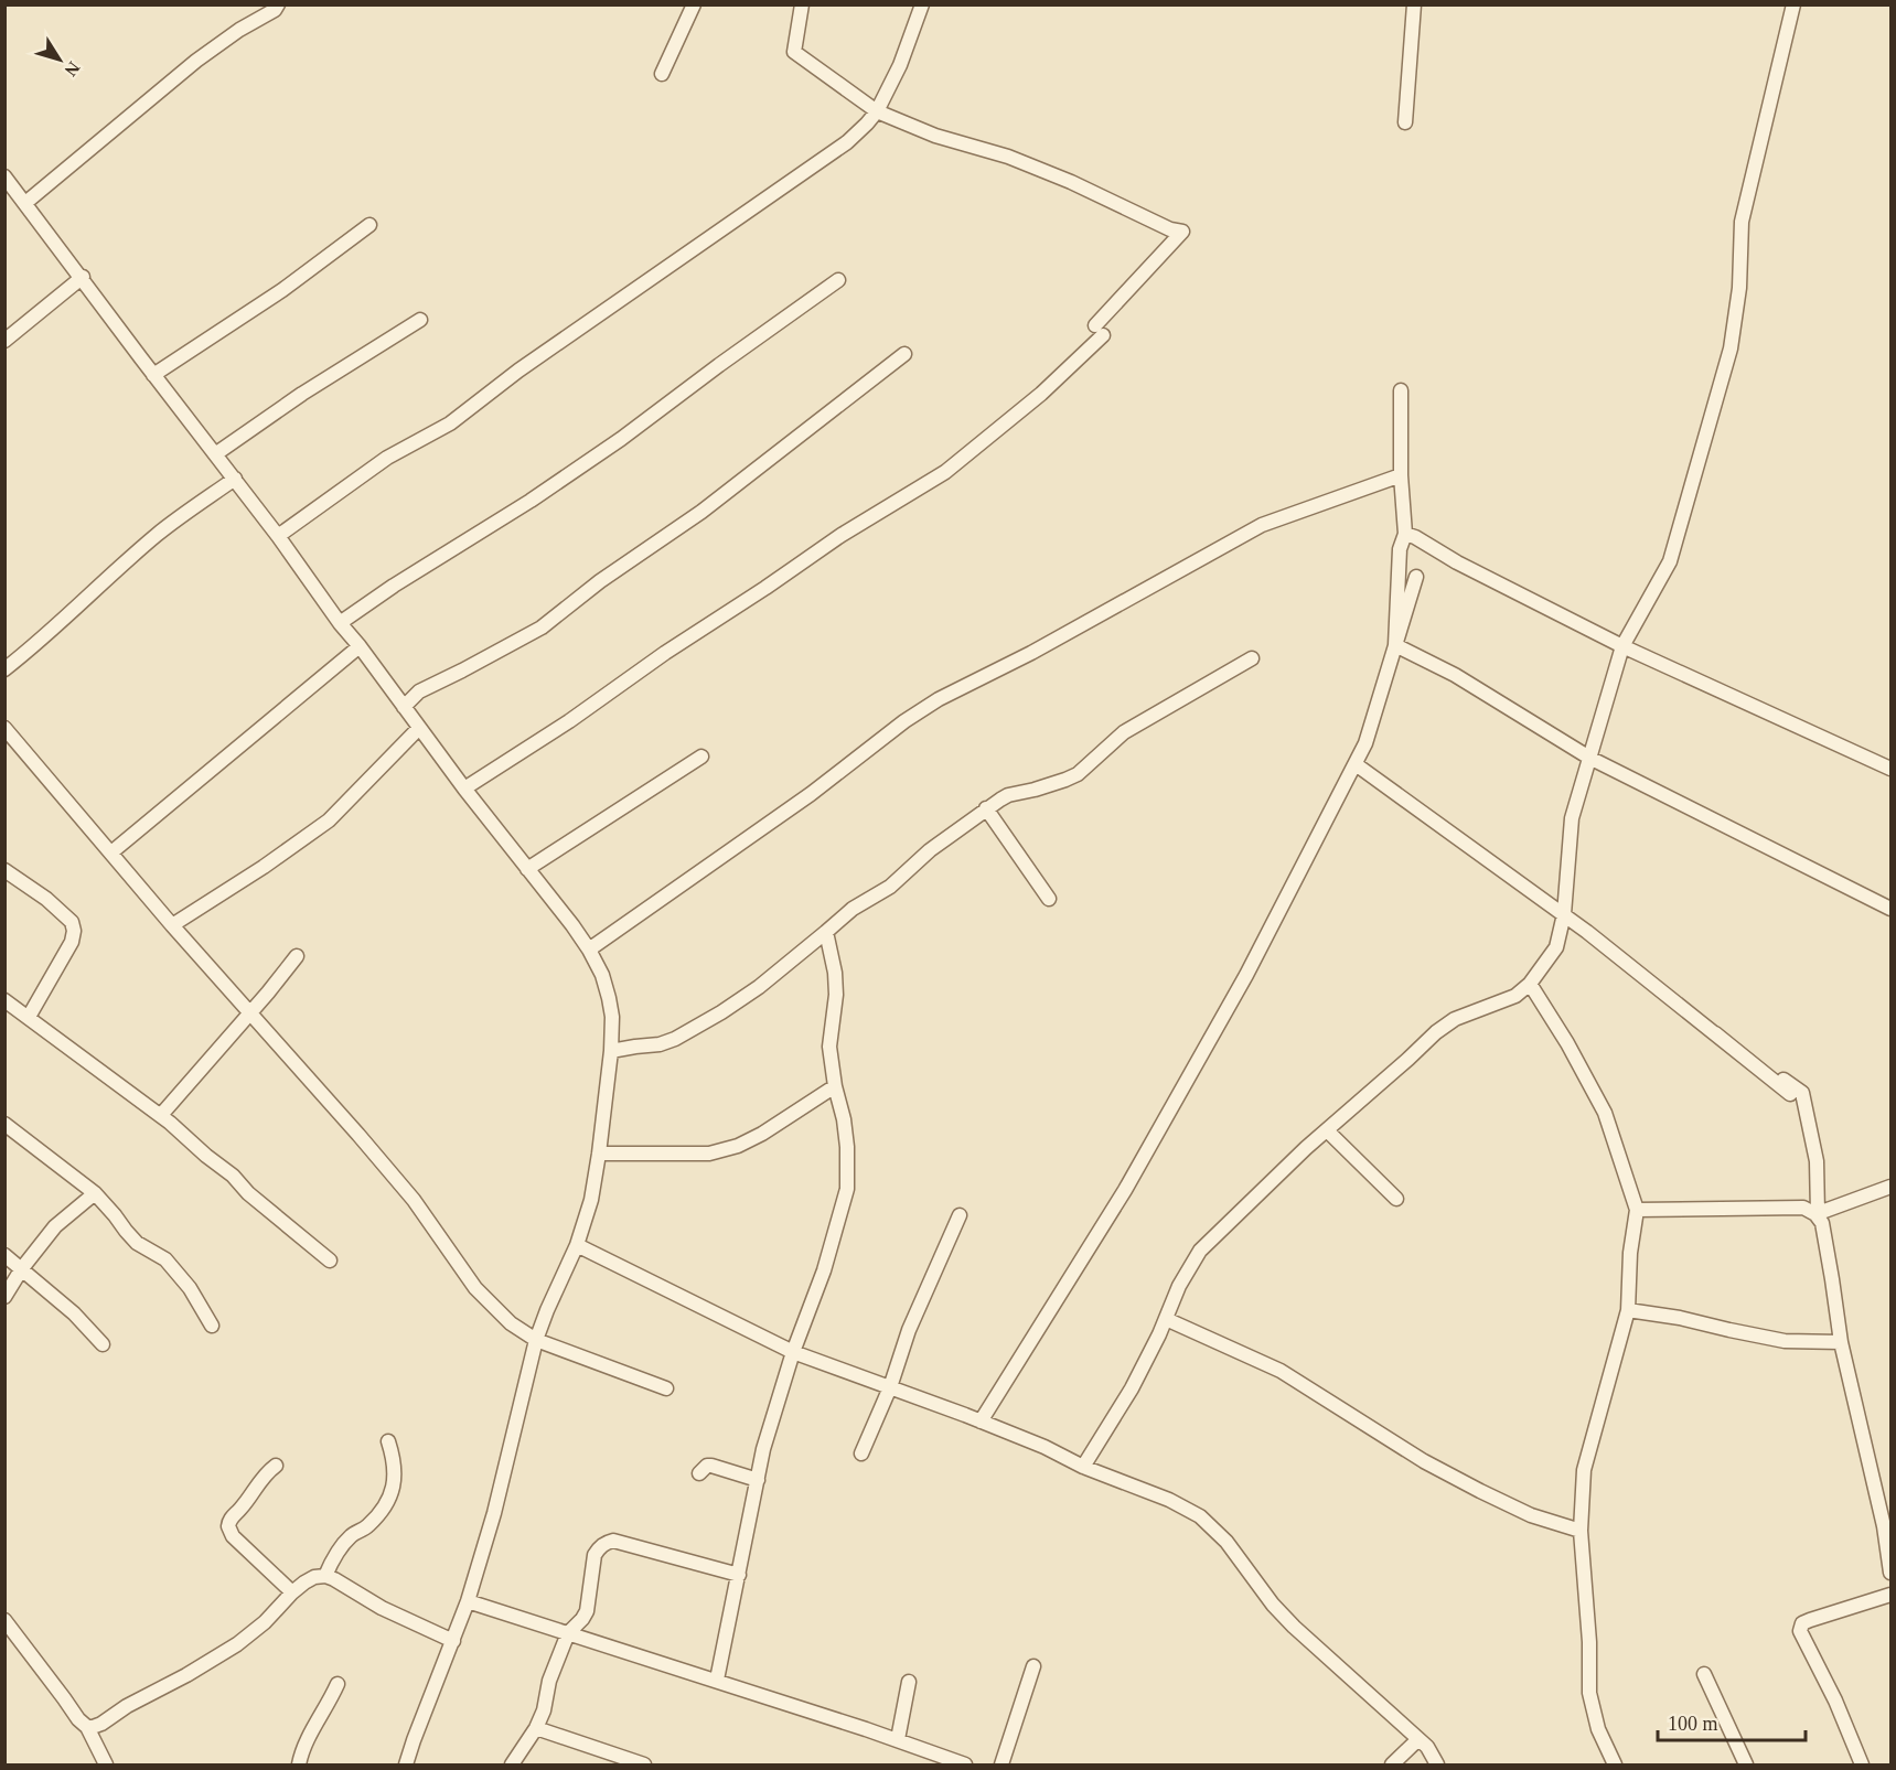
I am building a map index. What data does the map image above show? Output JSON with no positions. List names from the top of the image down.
{
  "scale_bar": "100 m",
  "north": "bottom right"
}
